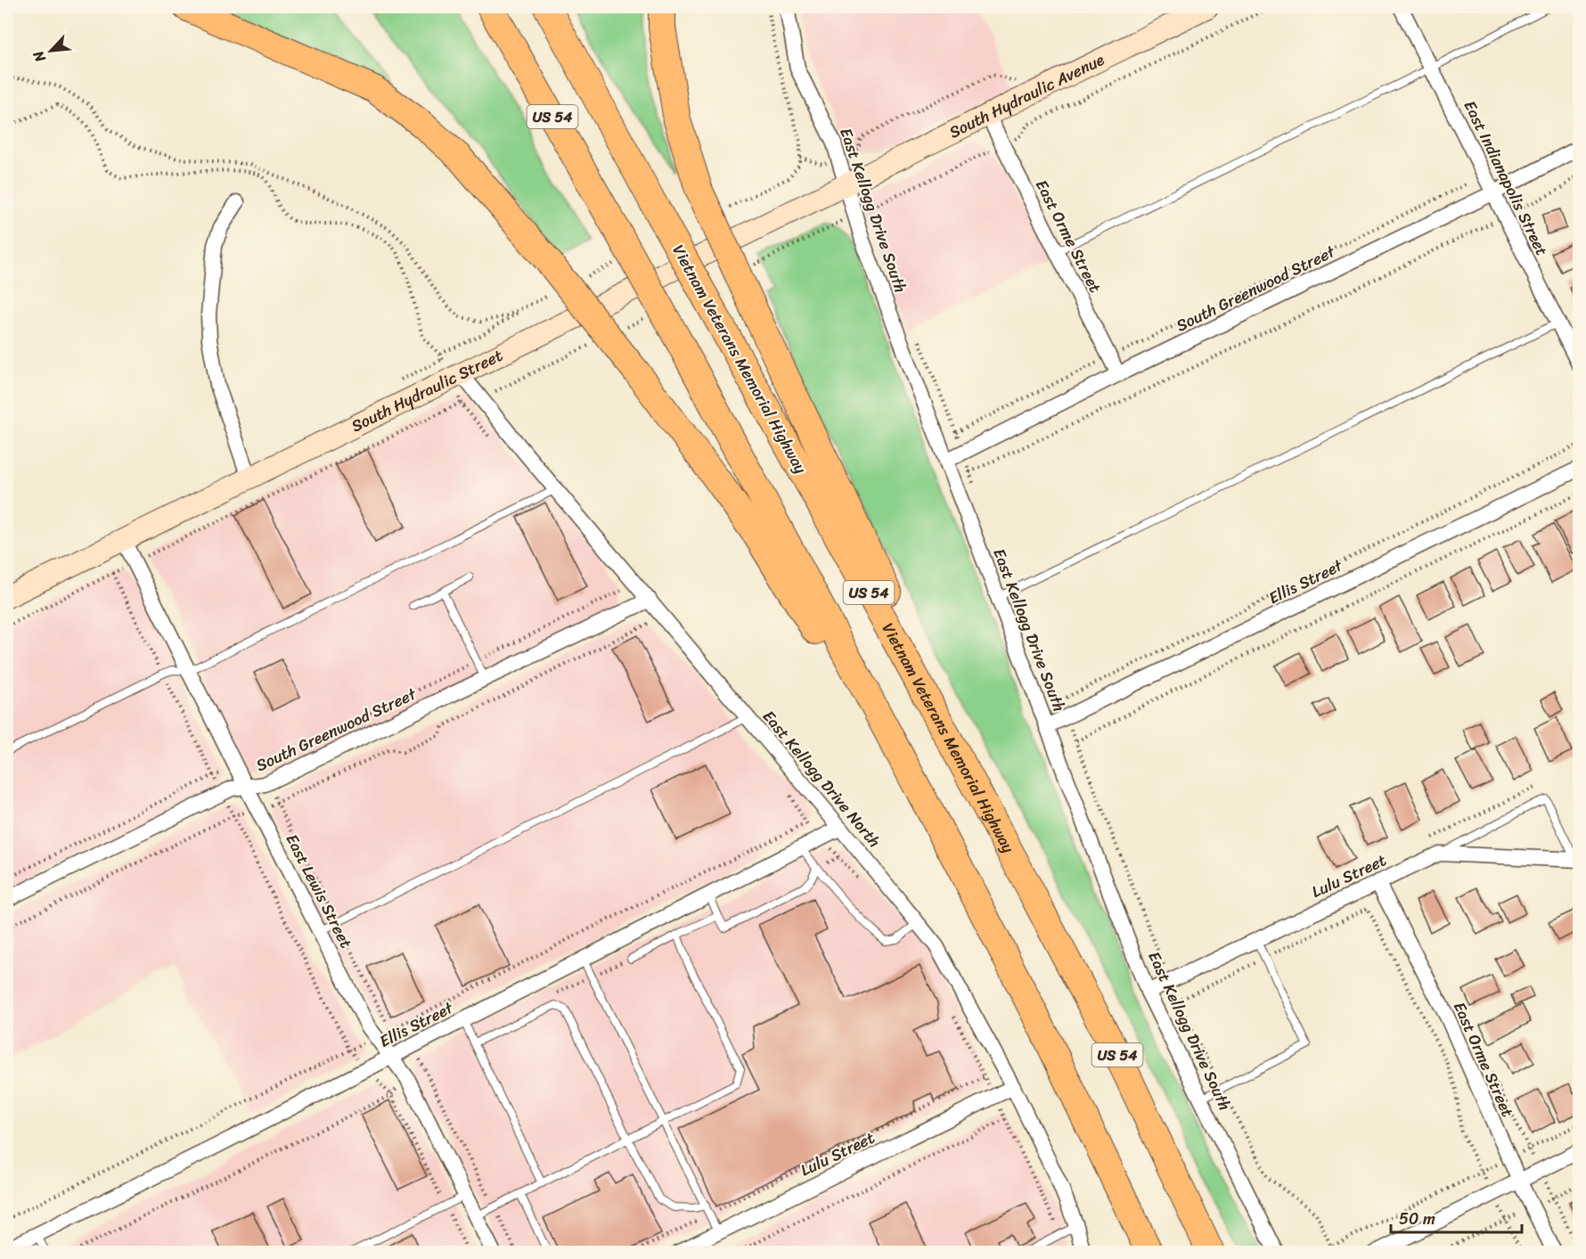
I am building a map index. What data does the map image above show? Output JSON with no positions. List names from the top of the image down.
{
  "streets": {
    "highway": ["US 54", "Vietnam Veterans Memorial Highway"],
    "street": [
      "South Hydraulic Avenue",
      "East Indianapolis Street",
      "East Kellogg Drive South",
      "East Orme Street",
      "South Greenwood Street",
      "South Hydraulic Street",
      "Ellis Street",
      "East Kellogg Drive North",
      "Lulu Street",
      "East Lewis Street"
    ]
  },
  "crossings": [
    ["South Hydraulic Avenue", "East Kellogg Drive South"],
    ["South Hydraulic Avenue", "East Orme Street"],
    ["South Hydraulic Avenue", "South Hydraulic Street"],
    ["East Indianapolis Street", "South Greenwood Street"],
    ["East Kellogg Drive South", "South Greenwood Street"],
    ["East Kellogg Drive South", "South Hydraulic Street"],
    ["East Kellogg Drive South", "Ellis Street"],
    ["East Kellogg Drive South", "Lulu Street"],
    ["East Orme Street", "South Greenwood Street"],
    ["East Orme Street", "Lulu Street"],
    ["South Greenwood Street", "East Kellogg Drive North"],
    ["South Greenwood Street", "East Lewis Street"],
    ["South Hydraulic Street", "East Kellogg Drive North"],
    ["South Hydraulic Street", "East Lewis Street"],
    ["Ellis Street", "East Kellogg Drive North"],
    ["Ellis Street", "East Lewis Street"],
    ["East Kellogg Drive North", "Lulu Street"]
  ],
  "scale_bar": "50 m",
  "north": "bottom left"
}
